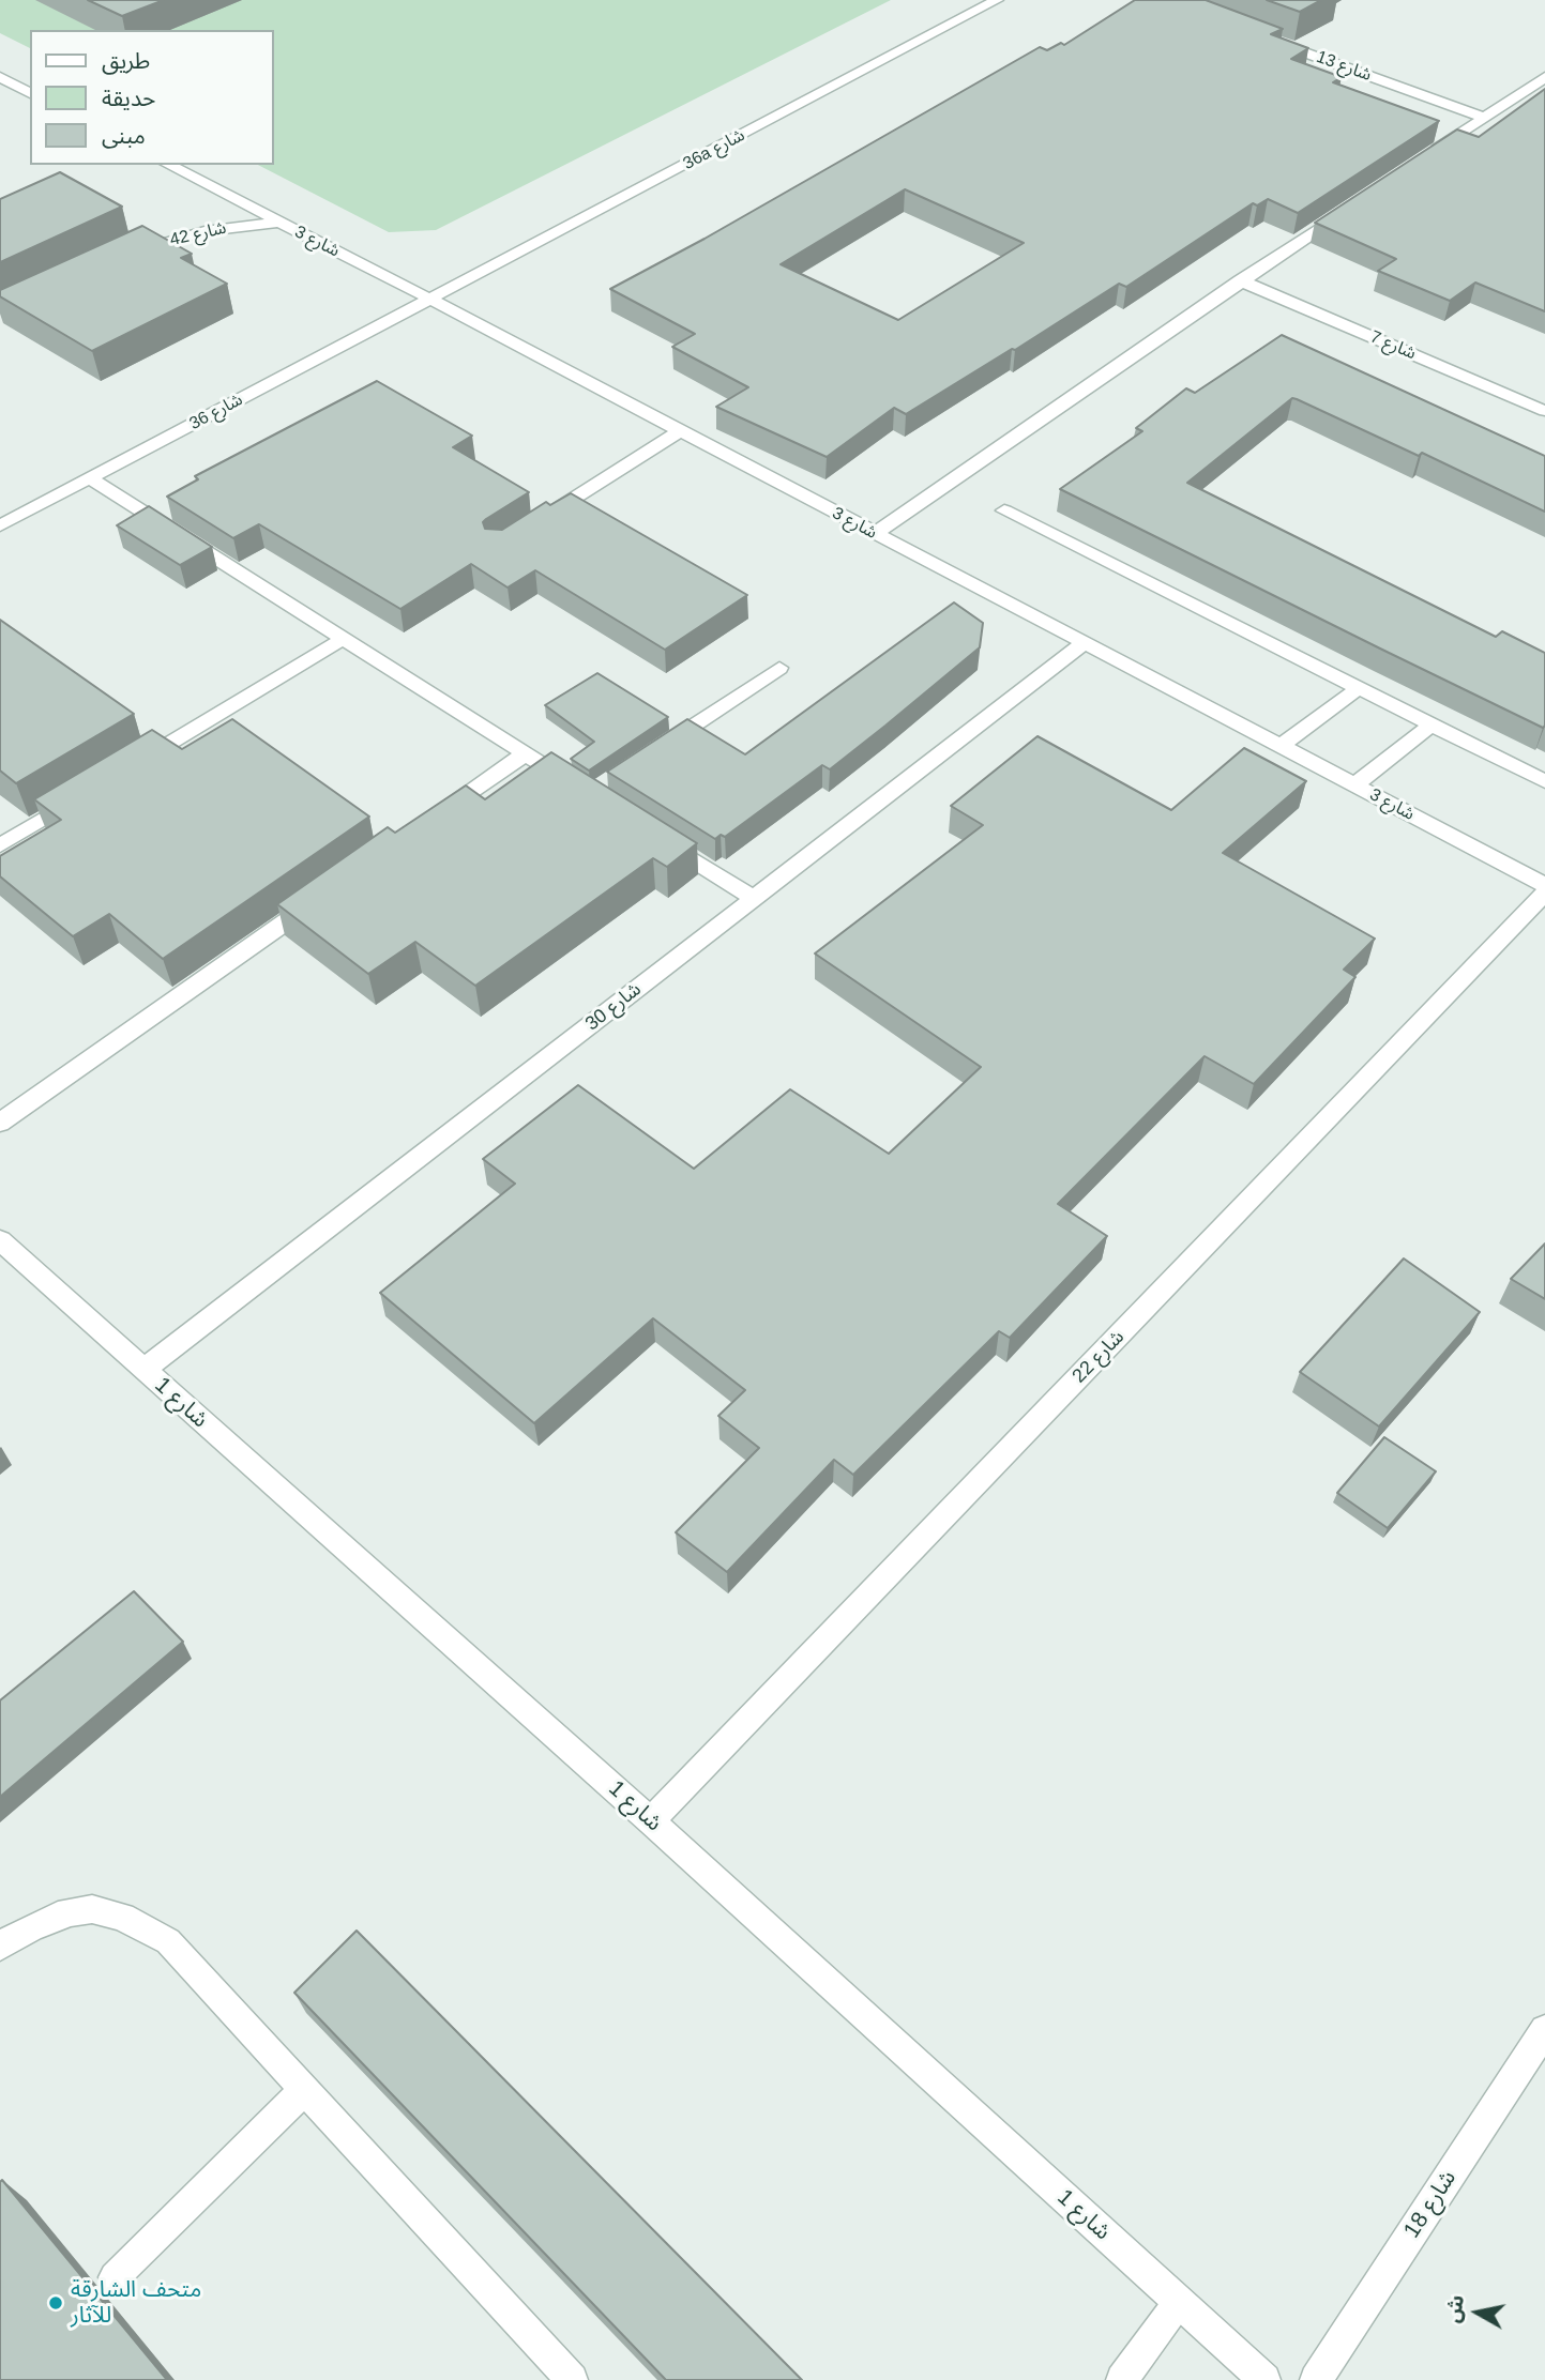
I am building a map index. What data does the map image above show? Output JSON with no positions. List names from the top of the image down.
{
  "streets": {
    "street": [
      "شارع 13",
      "36a شارع",
      "شارع 42",
      "شارع 3",
      "شارع 7",
      "شارع 36",
      "شارع 30",
      "شارع 22",
      "شارع 1",
      "شارع 18"
    ]
  },
  "crossings": [
    ["36a شارع", "شارع 3"],
    ["36a شارع", "شارع 36"],
    ["شارع 42", "شارع 3"],
    ["شارع 3", "شارع 36"],
    ["شارع 3", "شارع 30"],
    ["شارع 30", "شارع 1"],
    ["شارع 22", "شارع 1"]
  ],
  "places": ["متحف الشارقة للآثار"],
  "legend": ["طريق", "حديقة", "مبنى"],
  "north": "left"
}
